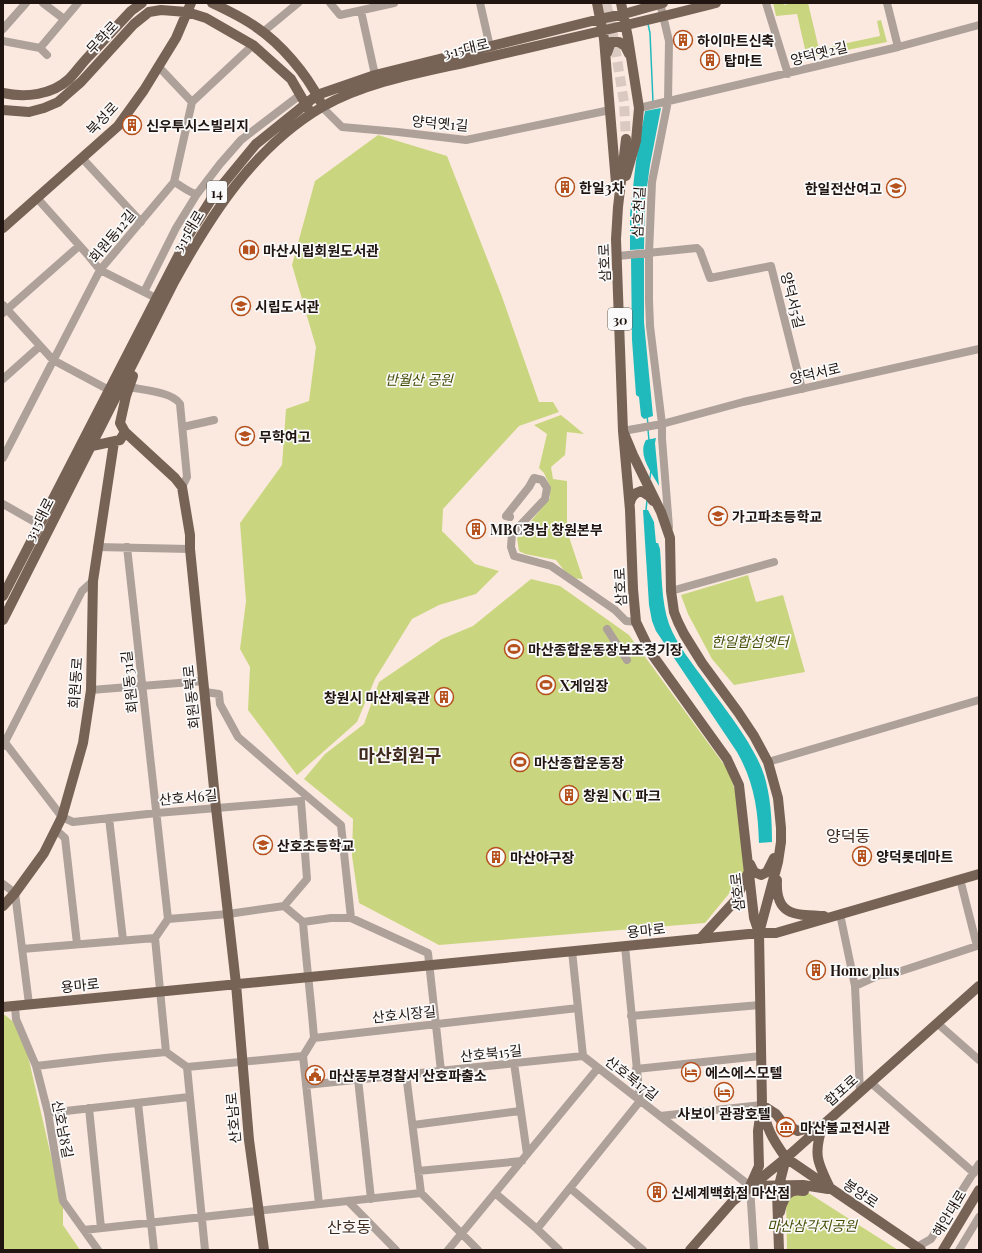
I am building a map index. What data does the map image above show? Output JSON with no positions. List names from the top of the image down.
{
  "streets": {
    "main road": [
      "무학로",
      "3·15대로",
      "북성로",
      "14",
      "삼호로",
      "30",
      "회원동로",
      "회원동북로",
      "용마로",
      "합포로",
      "산호남로",
      "봉양로",
      "해안대로"
    ],
    "street": [
      "양덕옛2길",
      "양덕옛1길",
      "삼호천길",
      "회원동12길",
      "양덕서5길",
      "양덕서로",
      "회원동31길",
      "산호서6길",
      "산호시장길",
      "산호북15길",
      "산호북17길",
      "산호남8길"
    ]
  },
  "crossings": [
    ["무학로", "3·15대로"],
    ["무학로", "북성로"],
    ["3·15대로", "양덕옛1길"],
    ["3·15대로", "14"],
    ["3·15대로", "삼호로"],
    ["양덕옛2길", "삼호천길"],
    ["양덕옛2길", "삼호로"],
    ["양덕옛1길", "삼호로"],
    ["14", "삼호천길"],
    ["14", "삼호로"],
    ["삼호천길", "삼호로"],
    ["삼호천길", "양덕서5길"],
    ["삼호천길", "양덕서로"],
    ["삼호로", "양덕서로"],
    ["삼호로", "용마로"],
    ["삼호로", "합포로"],
    ["삼호로", "봉양로"],
    ["양덕서5길", "양덕서로"],
    ["회원동31길", "산호서6길"],
    ["회원동로", "산호서6길"],
    ["회원동북로", "산호서6길"],
    ["회원동북로", "용마로"],
    ["회원동북로", "산호남로"],
    ["용마로", "산호남로"],
    ["용마로", "산호남8길"],
    ["산호북15길", "산호북17길"],
    ["산호북17길", "합포로"],
    ["합포로", "봉양로"]
  ],
  "districts": ["마산회원구", "양덕동", "산호동"],
  "parks": ["반월산 공원", "한일합섬옛터", "마산삼각지공원"],
  "places": {
    "building": [
      "하이마트신축",
      "탑마트",
      "신우투시스빌리지",
      "한일3차",
      "MBC경남 창원본부",
      "창원시 마산제육관",
      "창원 NC 파크",
      "양덕롯데마트",
      "마산야구장",
      "Home plus",
      "신세계백화점 마산점"
    ],
    "school or university": [
      "한일전산여고",
      "시립도서관",
      "무학여고",
      "가고파초등학교",
      "산호초등학교"
    ],
    "library": ["마산시립회원도서관"],
    "sports": ["마산종합운동장보조경기장", "X게임장", "마산종합운동장"],
    "hotel": ["에스에스모텔", "사보이 관광호텔"],
    "public building": ["마산동부경찰서 산호파출소"],
    "museum": ["마산불교전시관"]
  }
}
